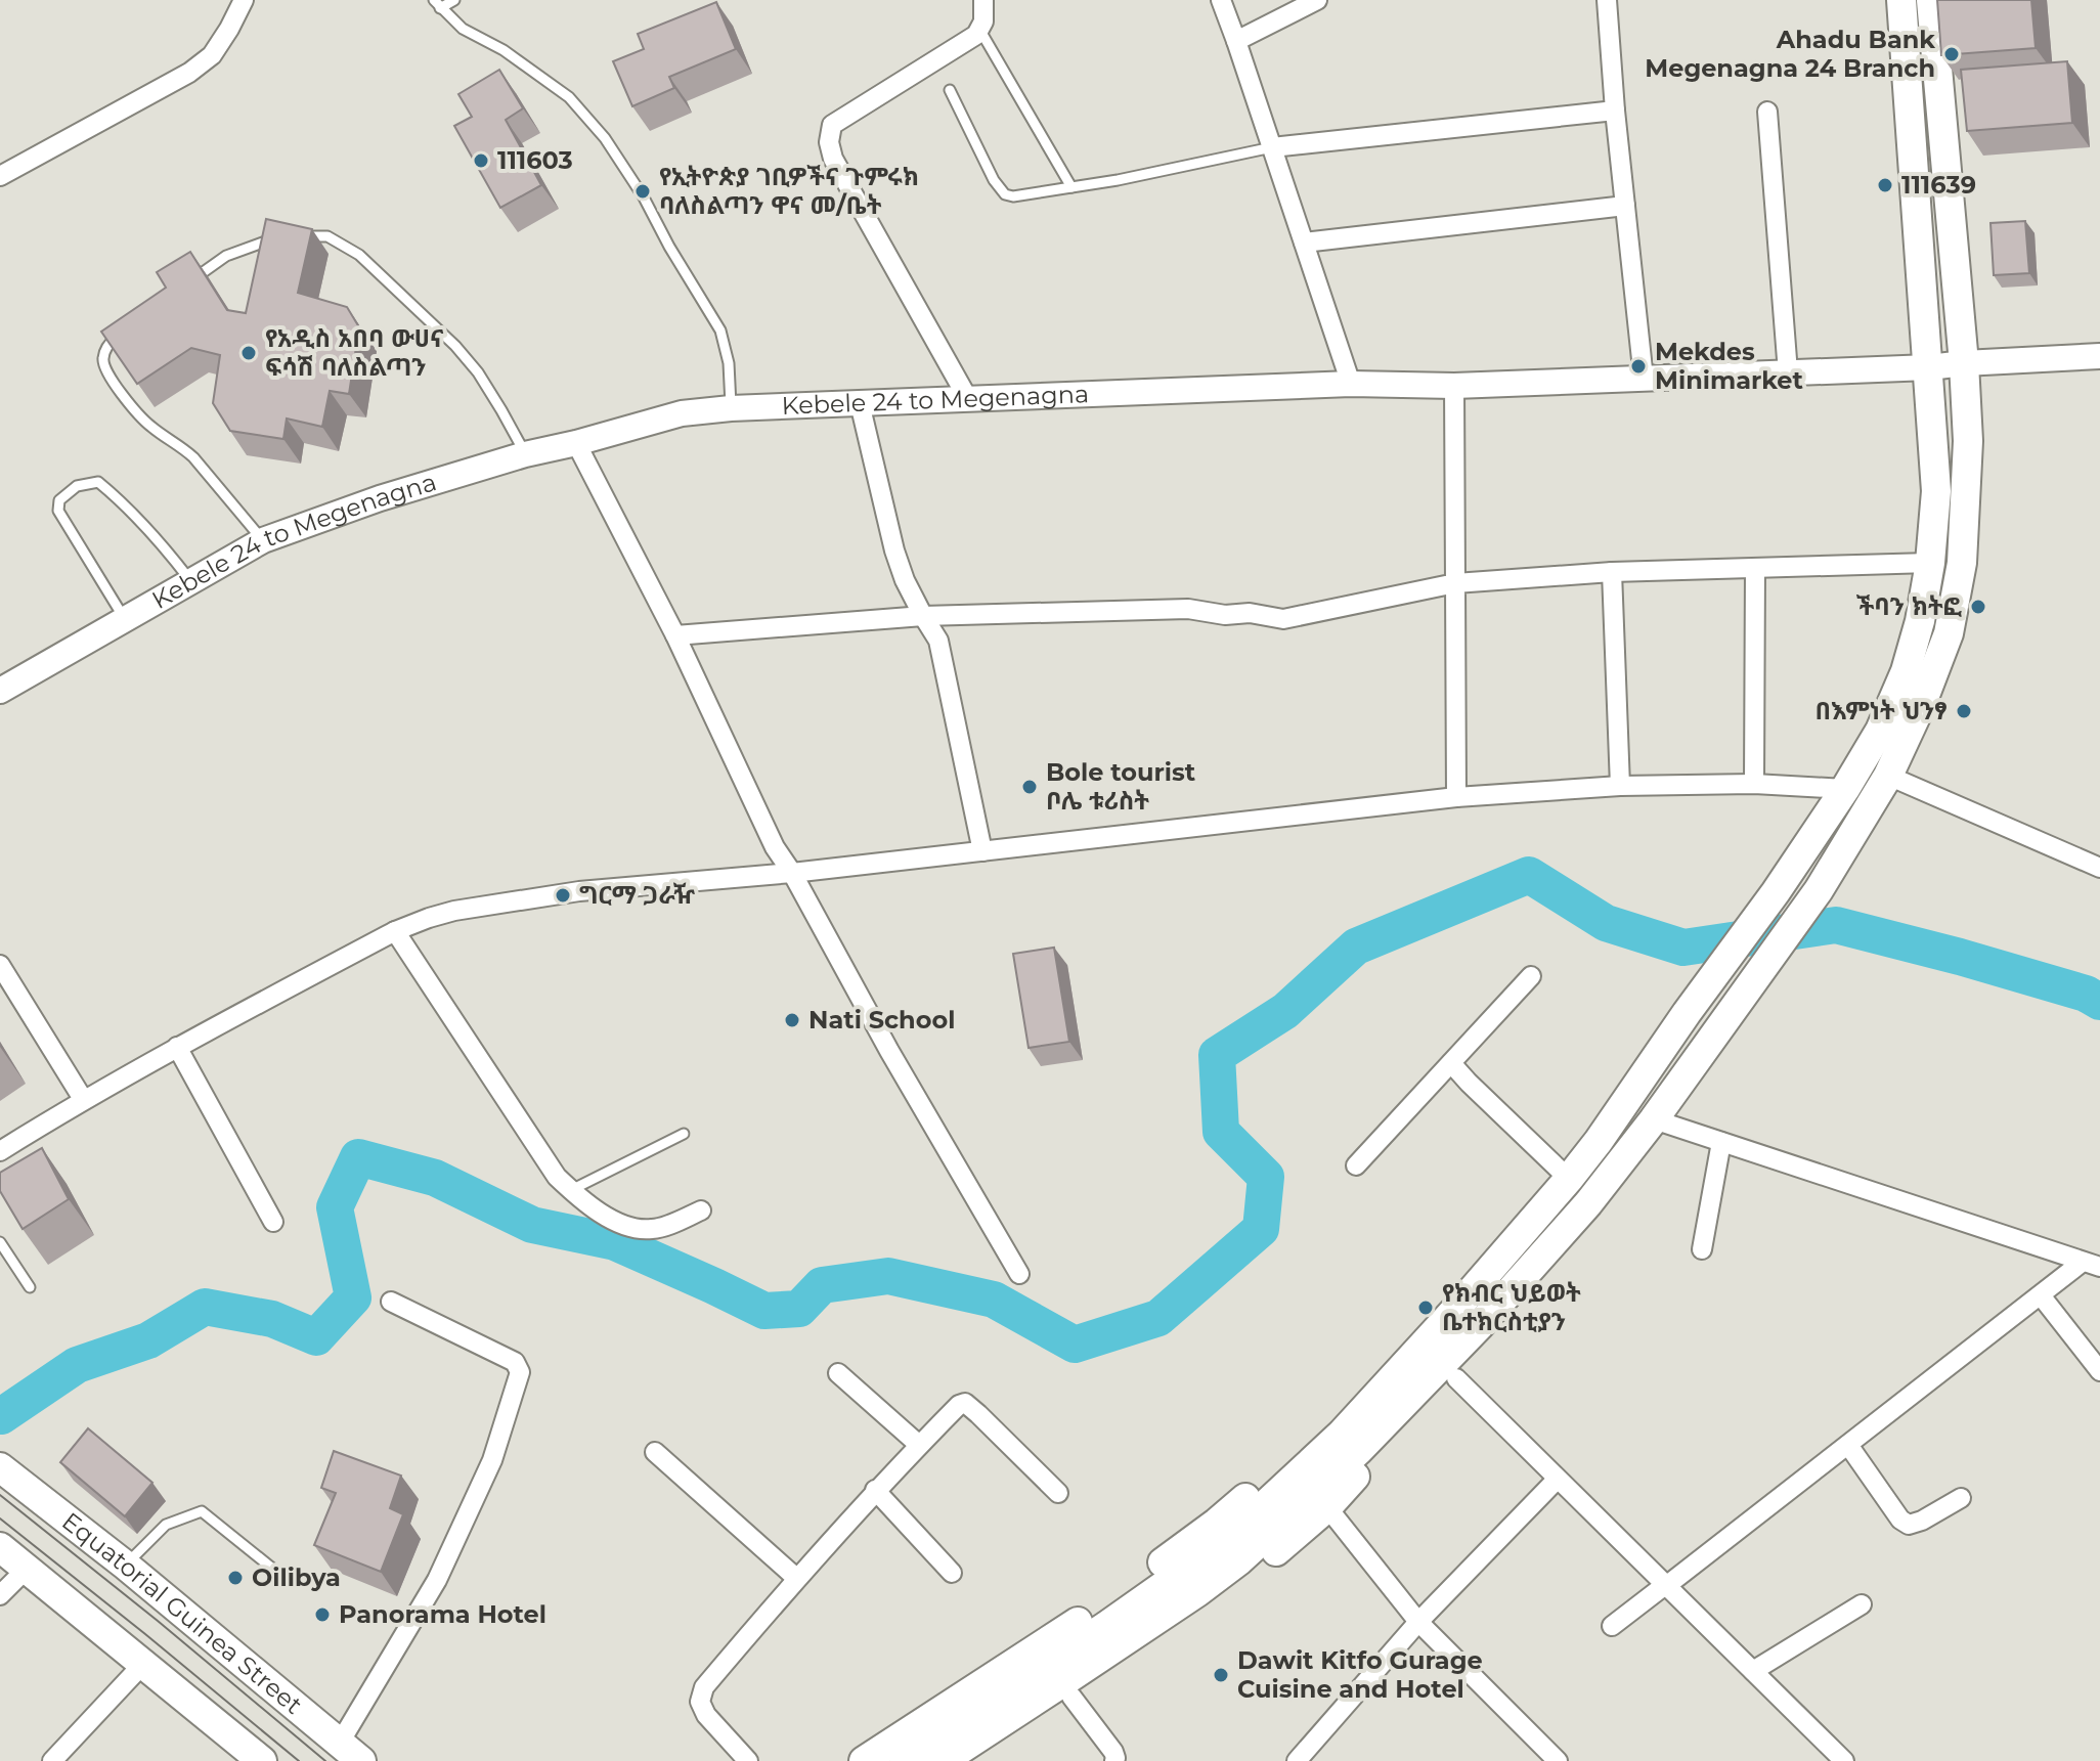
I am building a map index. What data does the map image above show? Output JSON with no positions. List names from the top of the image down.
{
  "streets": {
    "main road": ["Kebele 24 to Megenagna", "Equatorial Guinea Street"]
  },
  "places": [
    "Ahadu Bank Megenagna 24 Branch",
    "111603",
    "111639",
    "የኢትዮጵያ ገቢዎችና ጉምሩክ ባለስልጣን ዋና መ/ቤት",
    "የአዲስ አበባ ውሀና ፍሳሽ ባለስልጣን",
    "Mekdes Minimarket",
    "ችባን ክትፎ",
    "በእምነት ህንፃ",
    "Bole tourist ቦሌ ቱሪስት",
    "ግርማ ጋራዥ",
    "Nati School",
    "የክብር ህይወት ቤተክርስቲያን",
    "Oilibya",
    "Panorama Hotel",
    "Dawit Kitfo Gurage Cuisine and Hotel"
  ]
}
